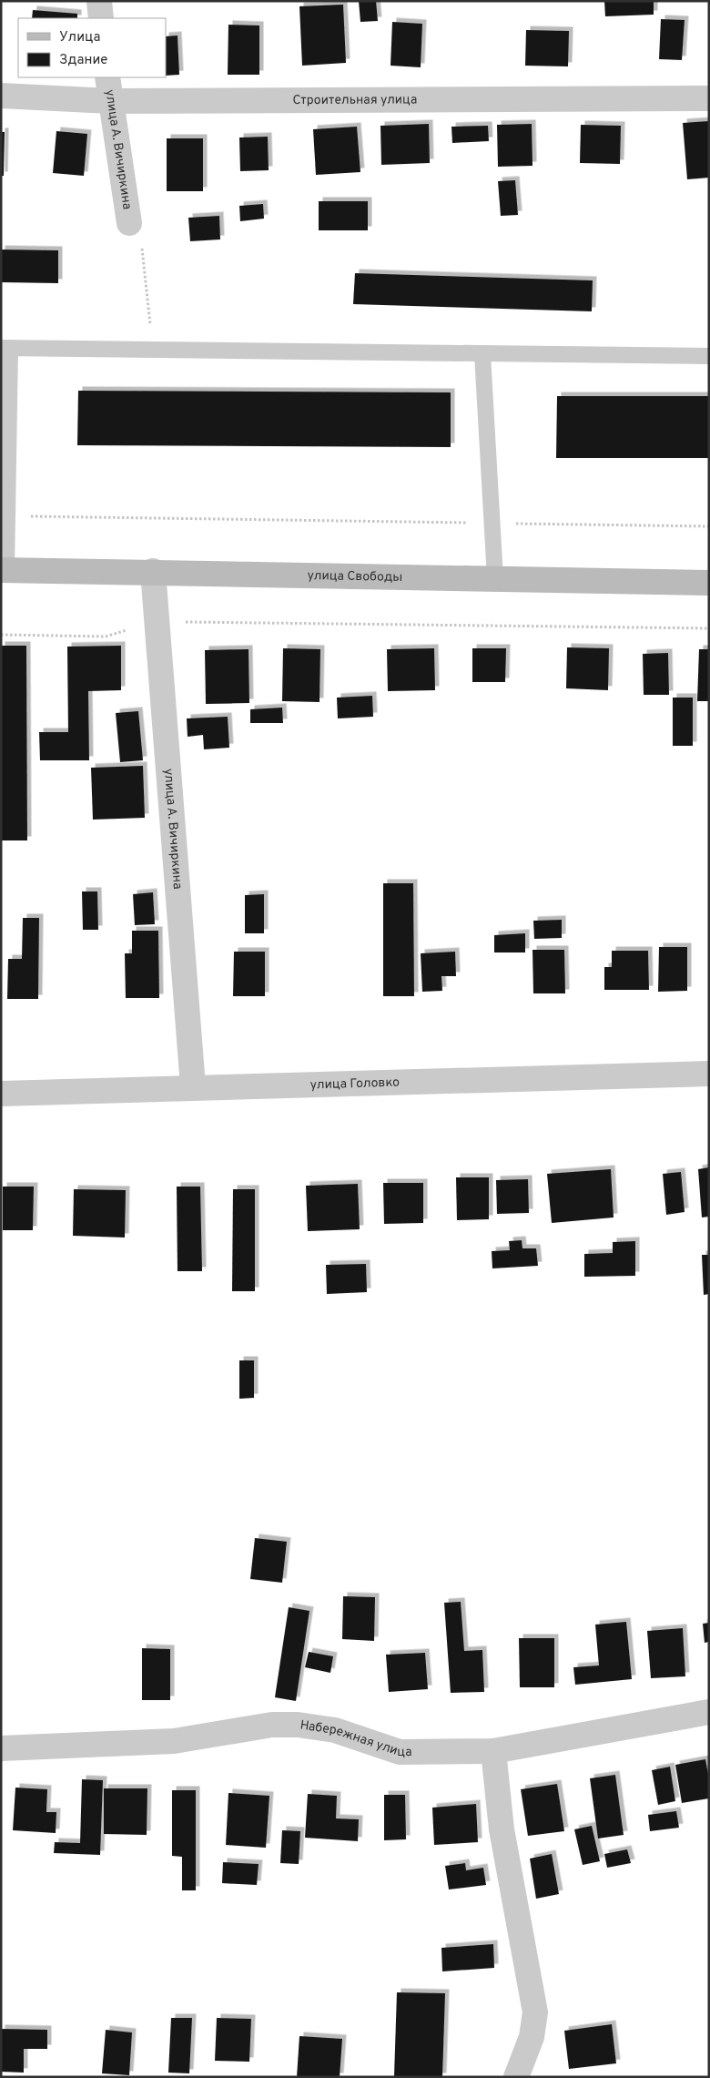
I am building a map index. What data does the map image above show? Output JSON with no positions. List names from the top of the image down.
{
  "streets": {
    "main road": ["улица Свободы"],
    "street": [
      "Строительная улица",
      "улица А. Вичиркина",
      "улица Головко",
      "Набережная улица"
    ]
  },
  "crossings": [
    ["Строительная улица", "улица А. Вичиркина"],
    ["улица А. Вичиркина", "улица Свободы"],
    ["улица А. Вичиркина", "улица Головко"]
  ],
  "legend": ["Улица", "Здание"]
}
